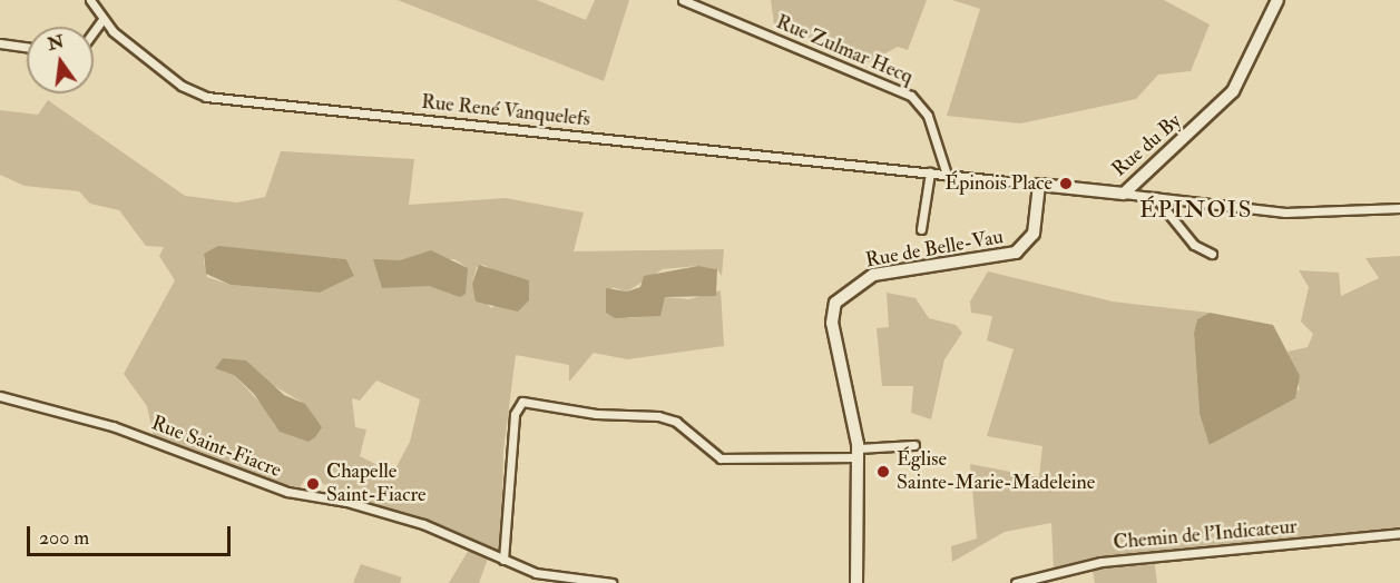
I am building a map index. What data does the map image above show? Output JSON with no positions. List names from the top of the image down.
{
  "streets": {
    "street": [
      "Rue Zulmar Hecq",
      "Rue René Vanquelefs",
      "Rue du By",
      "Rue de Belle-Vau",
      "Rue Saint-Fiacre",
      "Chemin de l'Indicateur"
    ]
  },
  "crossings": [
    ["Rue Zulmar Hecq", "Rue du By"],
    ["Rue René Vanquelefs", "Rue du By"],
    ["Rue du By", "Rue de Belle-Vau"]
  ],
  "districts": ["ÉPINOIS"],
  "places": ["Épinois Place", "Église Sainte-Marie-Madeleine", "Chapelle Saint-Fiacre"],
  "scale_bar": "200 m",
  "north": "top"
}
